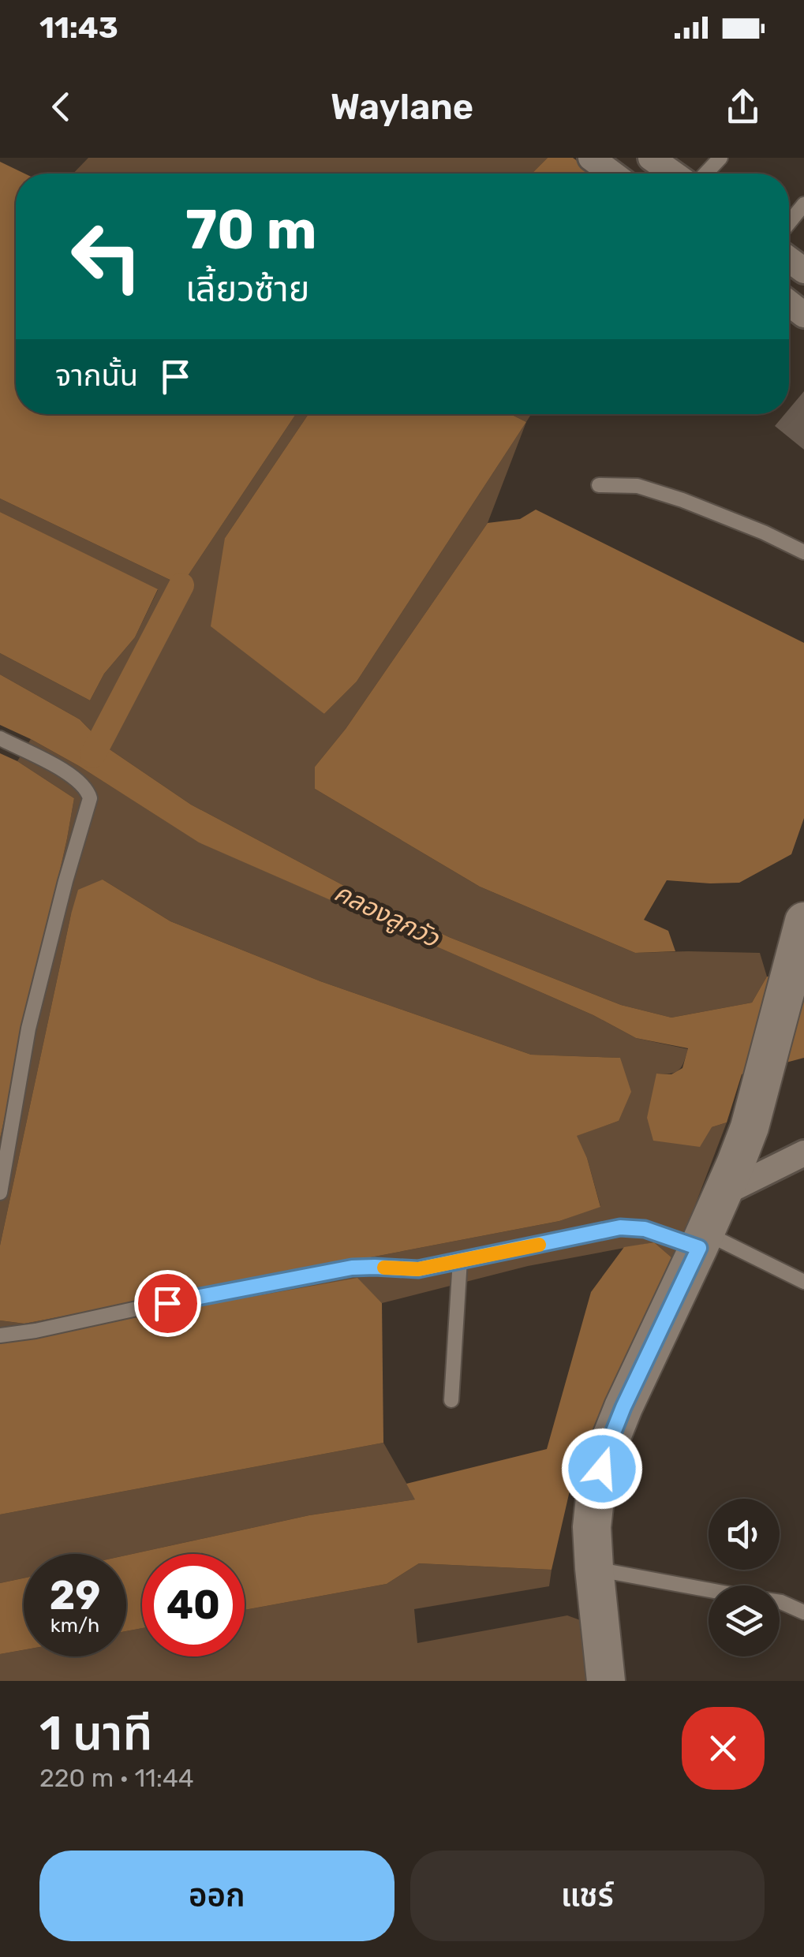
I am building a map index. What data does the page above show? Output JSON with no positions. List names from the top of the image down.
{
  "water": ["คลองลูกวัว"],
  "page": {
    "status": "11:43",
    "header": "Waylane",
    "turn": ["70 m", "เลี้ยวซ้าย"],
    "then": "จากนั้น",
    "speed": "29 km/h",
    "limit": "40",
    "heading": ["1 นาที", "220 m · 11:44"],
    "buttons": ["ออก", "แชร์"]
  }
}
